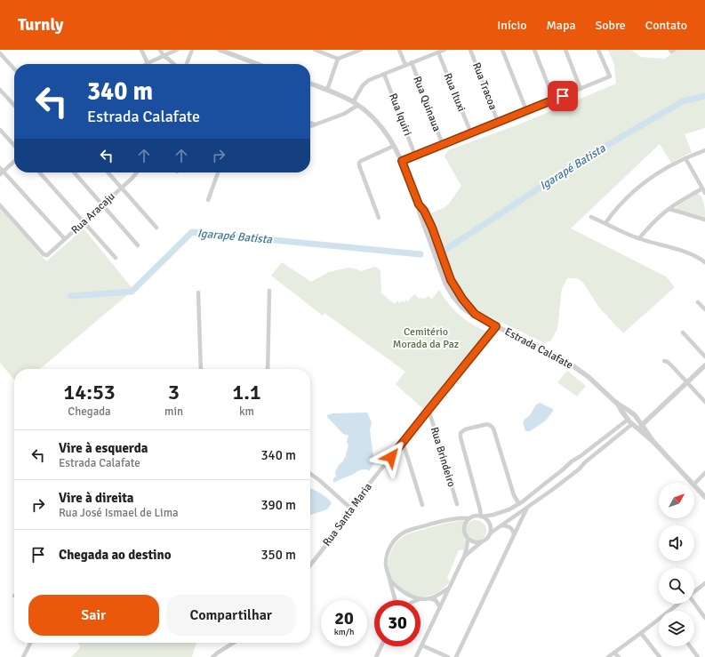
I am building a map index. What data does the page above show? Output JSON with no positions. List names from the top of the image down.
{
  "streets": {
    "street": [
      "Rua Tracoa",
      "Rua Ituxi",
      "Rua Quinaua",
      "Rua Iquiri",
      "Rua Aracaju",
      "Estrada Calafate",
      "Rua Brindeiro",
      "Rua Santa Maria"
    ]
  },
  "crossings": [
    ["Estrada Calafate", "Rua Santa Maria"],
    ["Rua Brindeiro", "Rua Santa Maria"]
  ],
  "water": ["Igarapé Batista"],
  "parks": ["Cemitério Morada da Paz"],
  "north": "top right",
  "page": {
    "header": "Turnly",
    "nav": [
      "Início",
      "Mapa",
      "Sobre",
      "Contato"
    ],
    "turn": ["340 m", "Estrada Calafate"],
    "eta": [
      "14:53",
      "Chegada",
      "3",
      "min",
      "1.1",
      "km"
    ],
    "list": [
      {
        "name": "Vire à esquerda",
        "note": "Estrada Calafate",
        "value": "340 m"
      },
      {
        "name": "Vire à direita",
        "note": "Rua José Ismael de Lima",
        "value": "390 m"
      },
      {
        "name": "Chegada ao destino",
        "value": "350 m"
      }
    ],
    "buttons": ["Sair", "Compartilhar"],
    "speed": "20 km/h",
    "limit": "30"
  }
}
